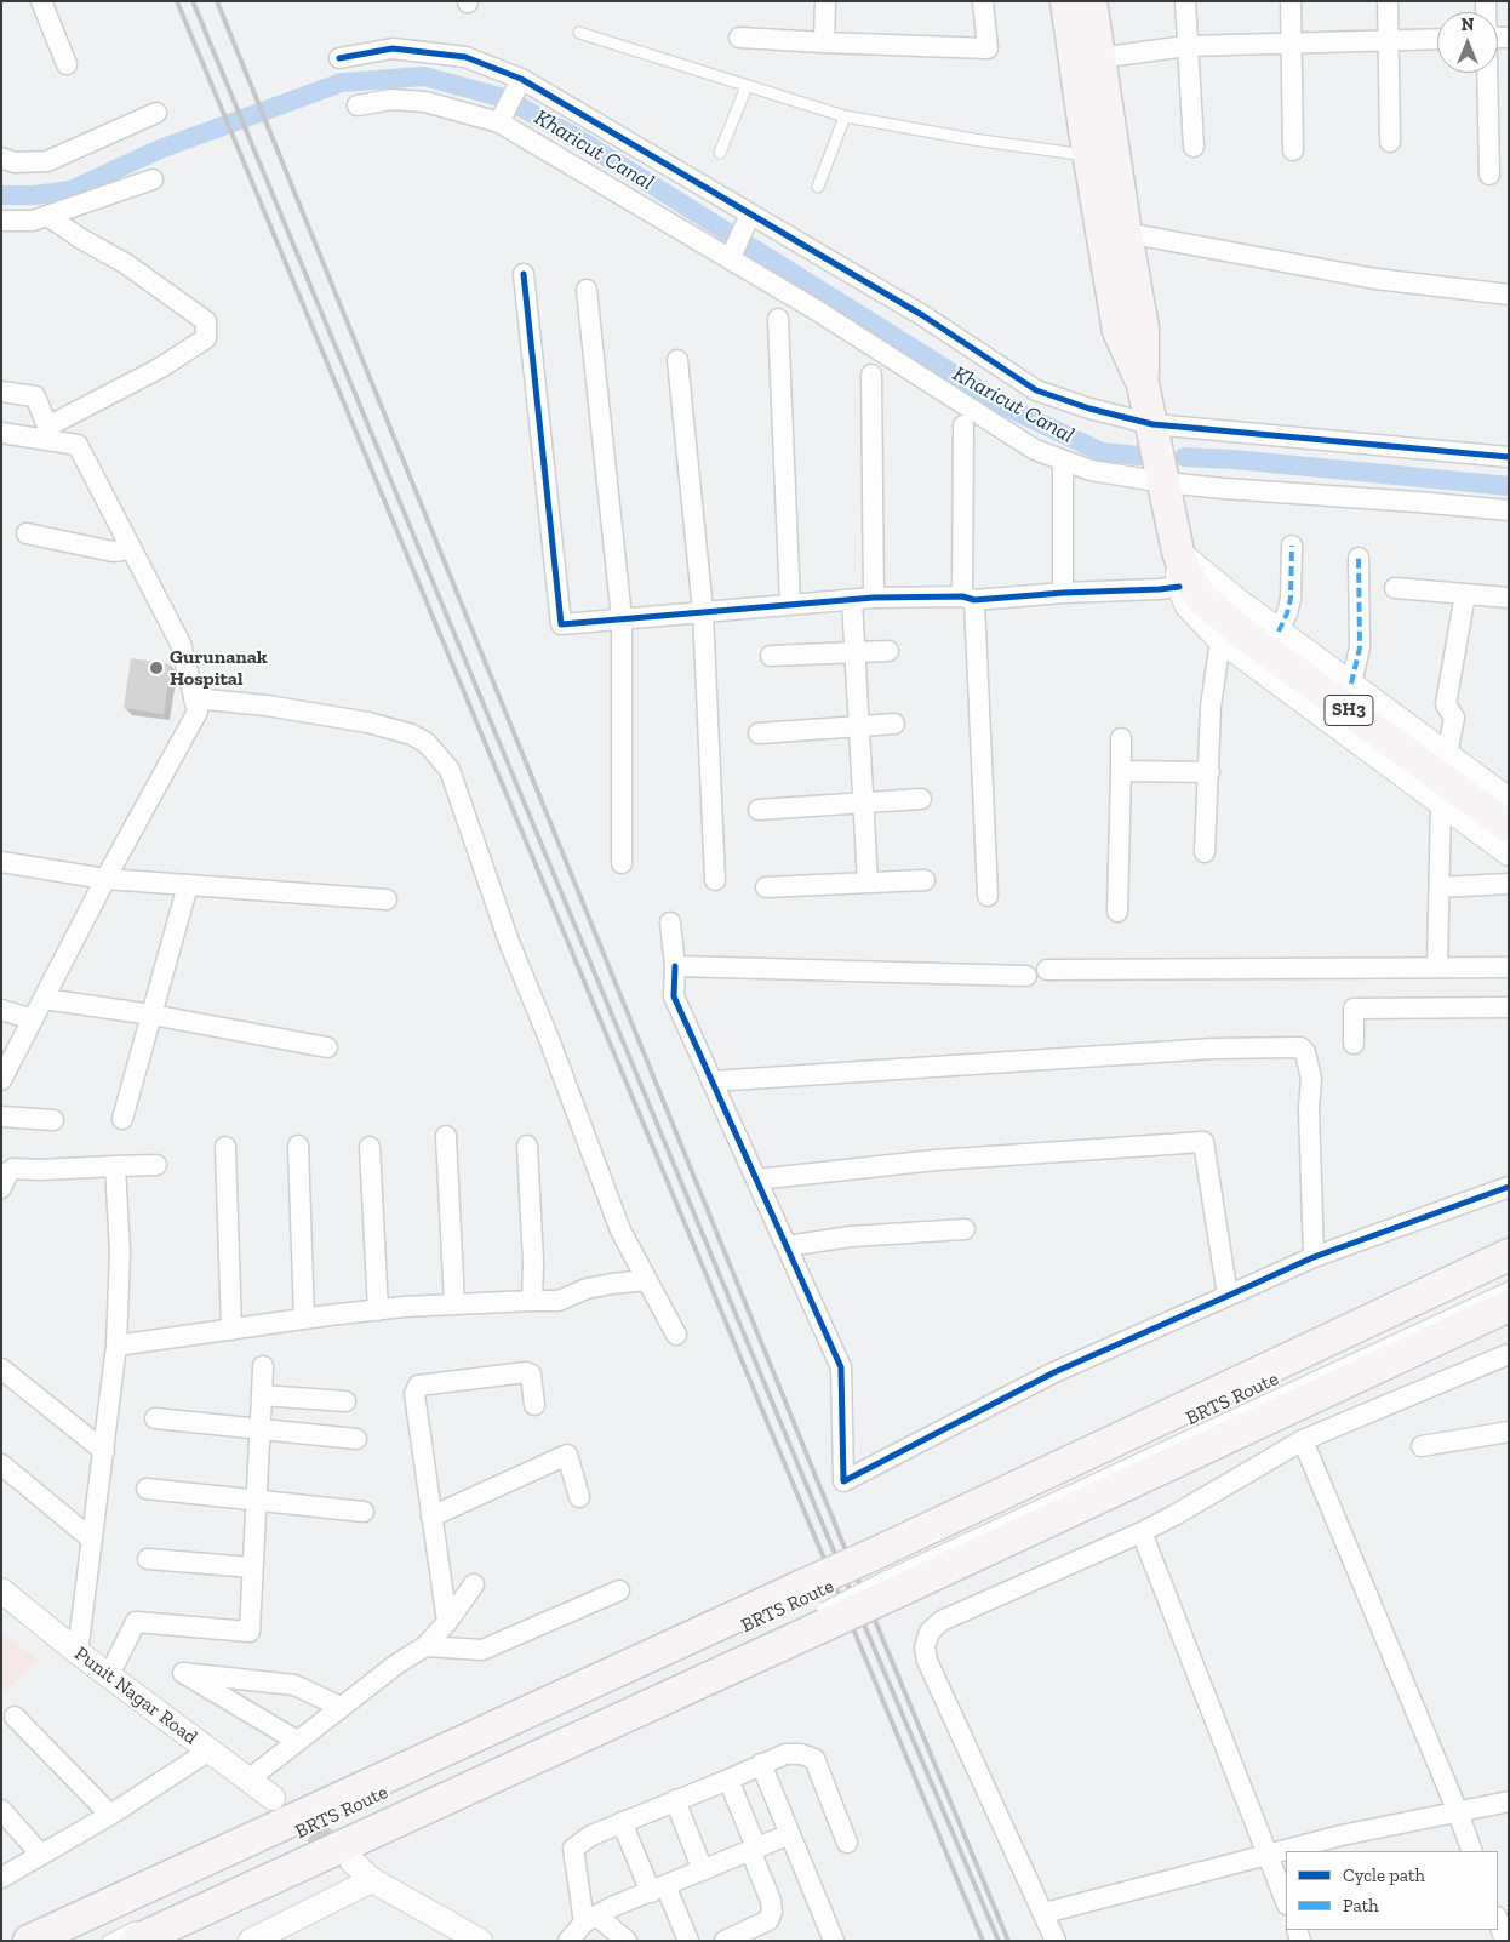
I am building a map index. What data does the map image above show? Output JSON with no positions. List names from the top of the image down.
{
  "streets": {
    "main road": ["SH3"],
    "street": ["Punit Nagar Road"],
    "lane": ["BRTS Route"]
  },
  "water": ["Kharicut Canal"],
  "places": ["Gurunanak Hospital"],
  "legend": ["Cycle path", "Path"],
  "north": "top"
}
